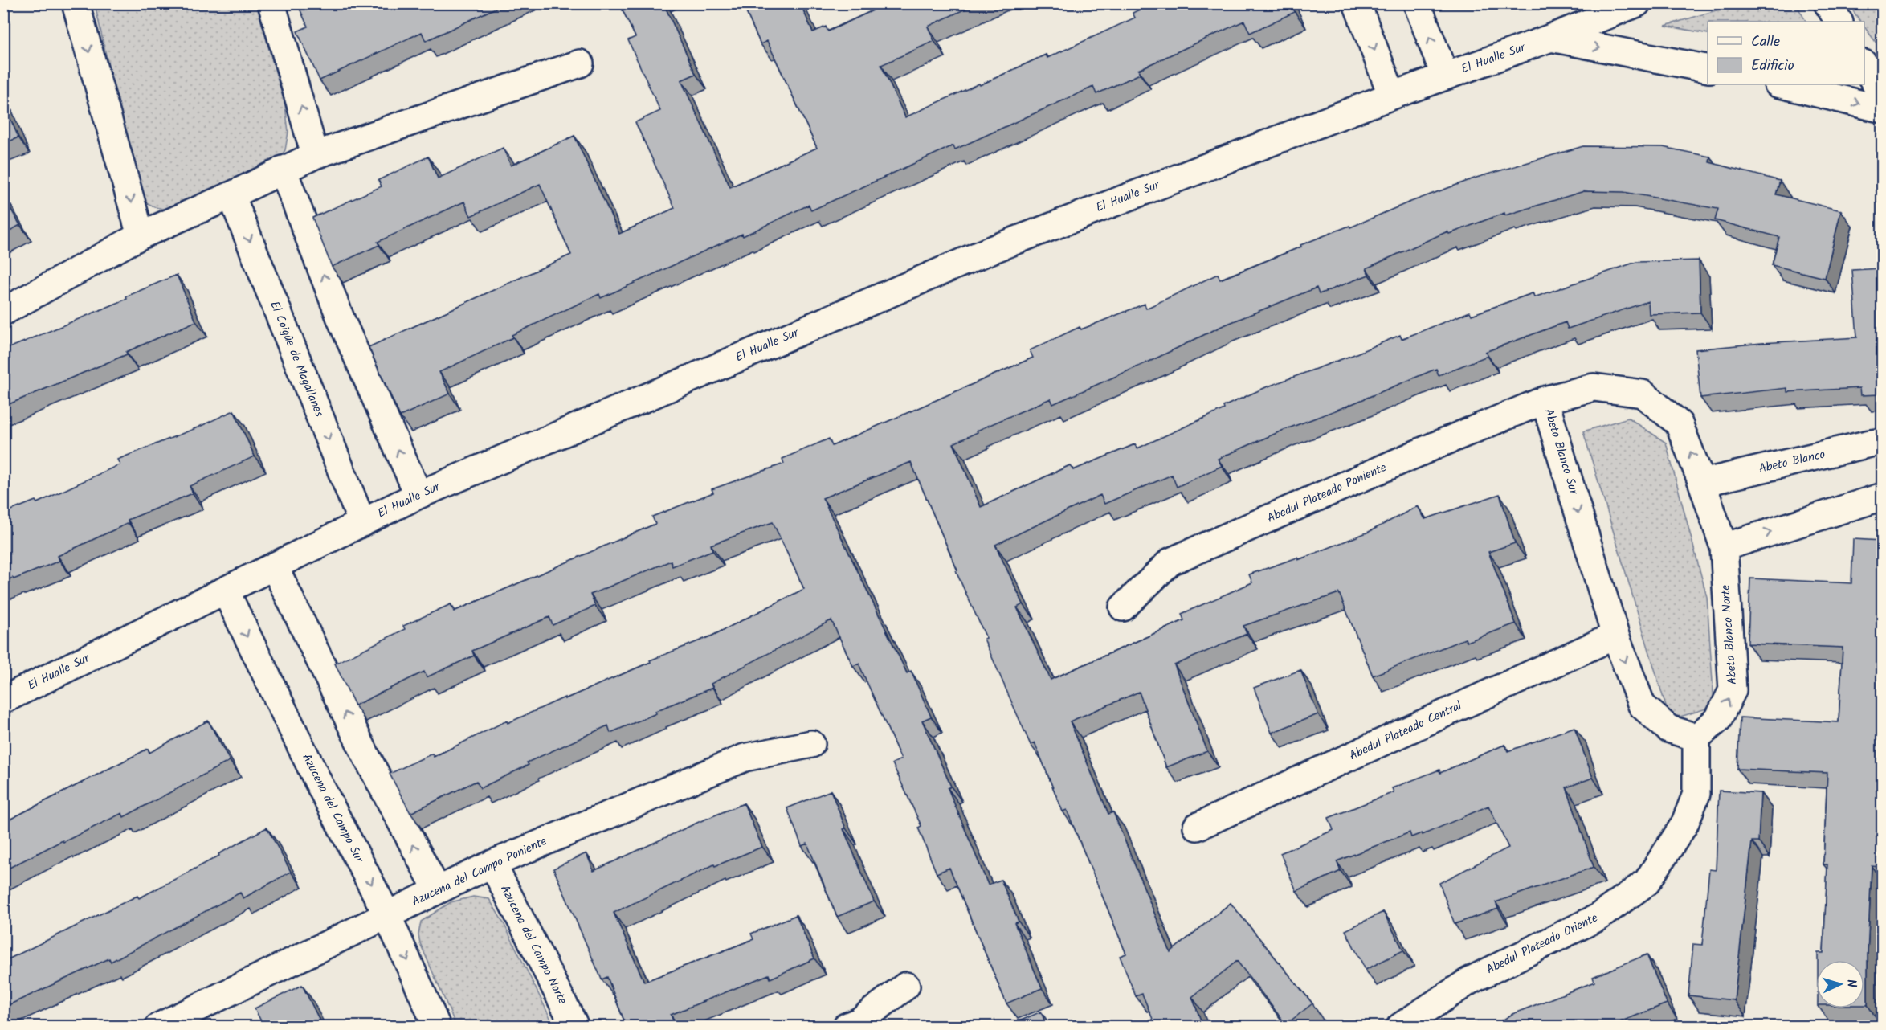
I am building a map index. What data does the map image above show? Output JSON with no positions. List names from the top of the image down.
{
  "streets": {
    "street": [
      "El Hualle Sur",
      "El Coigüe de Magallanes",
      "Abeto Blanco Sur",
      "Abeto Blanco",
      "Abedul Plateado Poniente",
      "Abeto Blanco Norte",
      "Abedul Plateado Central",
      "Azucena del Campo Sur",
      "Azucena del Campo Poniente",
      "Abedul Plateado Oriente",
      "Azucena del Campo Norte"
    ]
  },
  "crossings": [
    ["El Hualle Sur", "El Coigüe de Magallanes"],
    ["El Hualle Sur", "Azucena del Campo Sur"],
    ["Abeto Blanco Sur", "Abeto Blanco"],
    ["Abeto Blanco Sur", "Abedul Plateado Poniente"],
    ["Abeto Blanco Sur", "Abeto Blanco Norte"],
    ["Abeto Blanco Sur", "Abedul Plateado Central"],
    ["Abeto Blanco Sur", "Abedul Plateado Oriente"],
    ["Abeto Blanco Norte", "Abedul Plateado Oriente"],
    ["Azucena del Campo Sur", "Azucena del Campo Poniente"],
    ["Azucena del Campo Poniente", "Azucena del Campo Norte"]
  ],
  "one_way": ["Abeto Blanco Norte"],
  "legend": ["Calle", "Edificio"],
  "north": "right"
}
